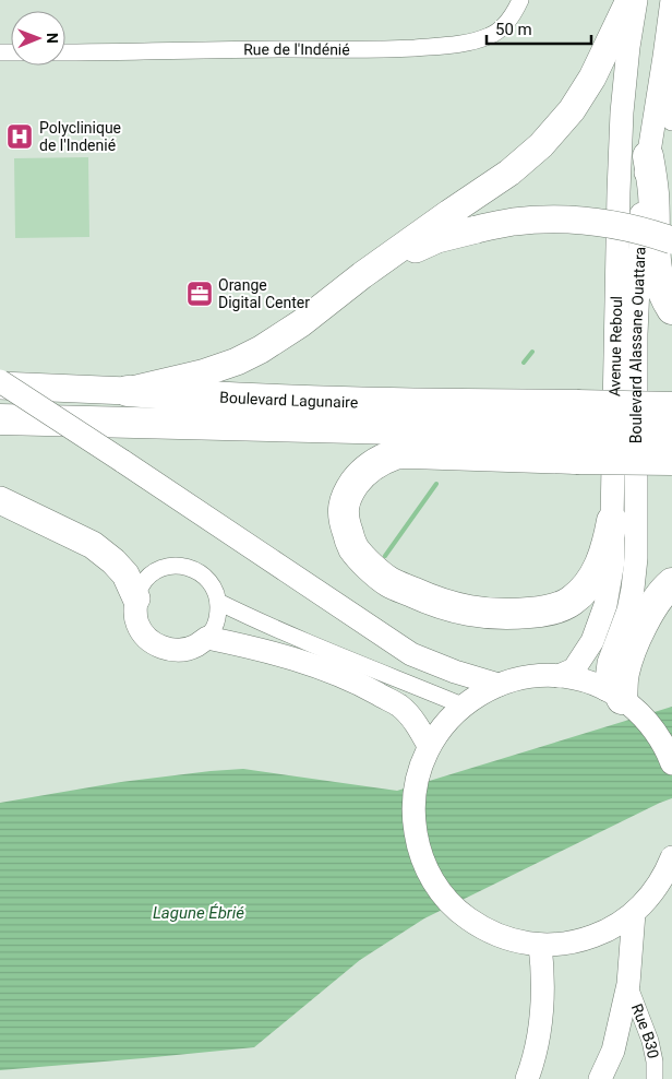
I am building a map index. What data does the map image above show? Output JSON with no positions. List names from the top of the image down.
{
  "streets": {
    "highway": ["Boulevard Lagunaire"],
    "main road": ["Boulevard Alassane Ouattara", "Avenue Reboul"],
    "street": ["Rue de l'Indénié", "Rue B30"]
  },
  "water": ["Lagune Ébrié"],
  "places": {
    "hospital": ["Polyclinique de l'Indenié"],
    "office": ["Orange Digital Center"]
  },
  "scale_bar": "50 m",
  "north": "right"
}
